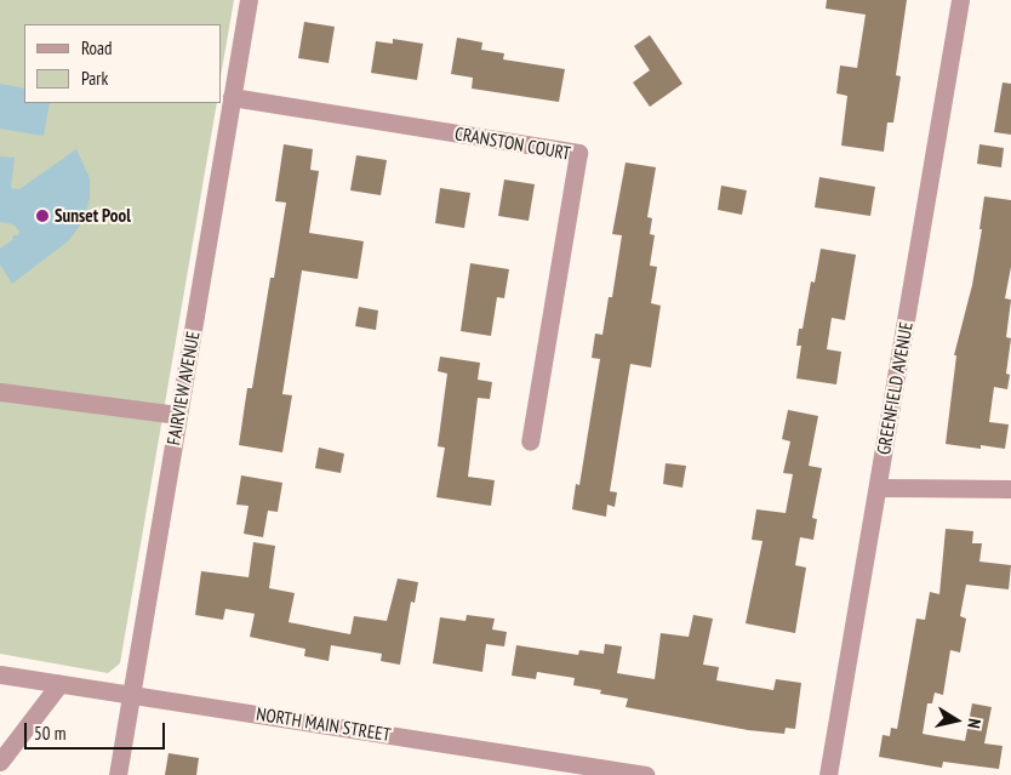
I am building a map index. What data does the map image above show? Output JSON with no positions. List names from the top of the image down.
{
  "streets": {
    "street": [
      "CRANSTON COURT",
      "FAIRVIEW AVENUE",
      "GREENFIELD AVENUE",
      "NORTH MAIN STREET"
    ]
  },
  "crossings": [
    ["CRANSTON COURT", "FAIRVIEW AVENUE"],
    ["FAIRVIEW AVENUE", "NORTH MAIN STREET"]
  ],
  "places": ["Sunset Pool"],
  "legend": ["Road", "Park"],
  "scale_bar": "50 m",
  "north": "right"
}
